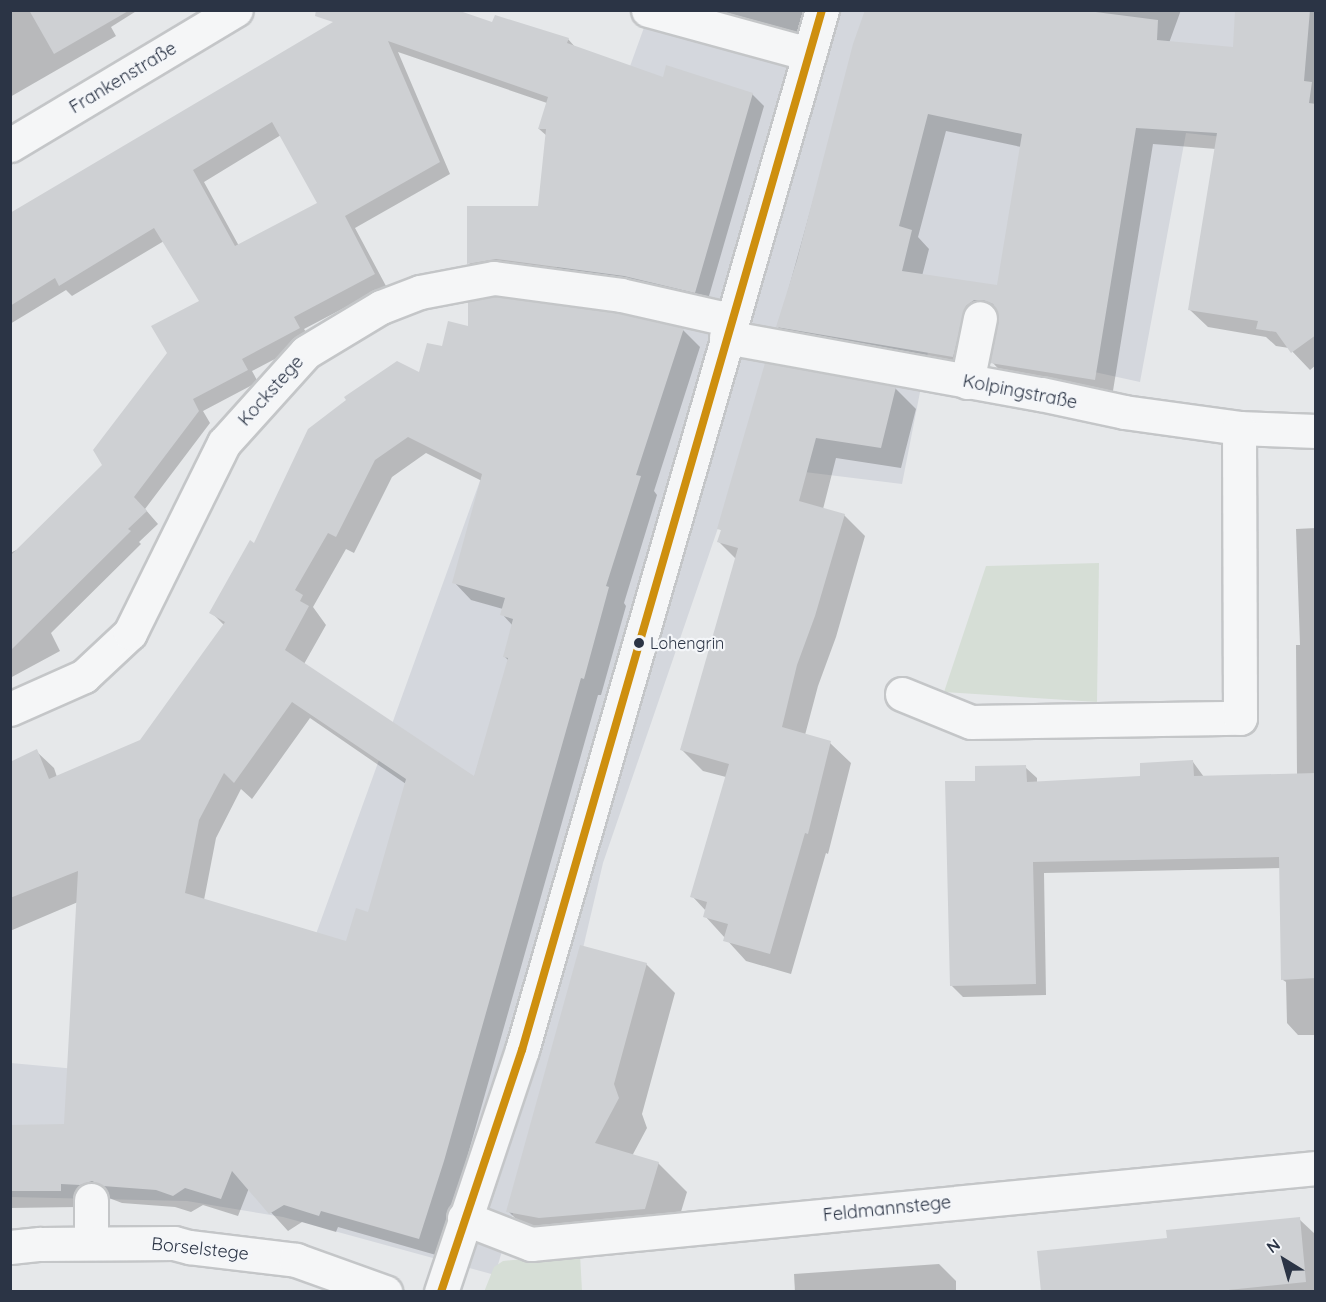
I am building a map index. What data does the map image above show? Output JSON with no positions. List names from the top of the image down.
{
  "streets": {
    "street": [
      "Frankenstraße",
      "Kockstege",
      "Kolpingstraße",
      "Feldmannstege",
      "Borselstege"
    ]
  },
  "crossings": [
    ["Kockstege", "Kolpingstraße"]
  ],
  "places": ["Lohengrin"],
  "north": "top left"
}
